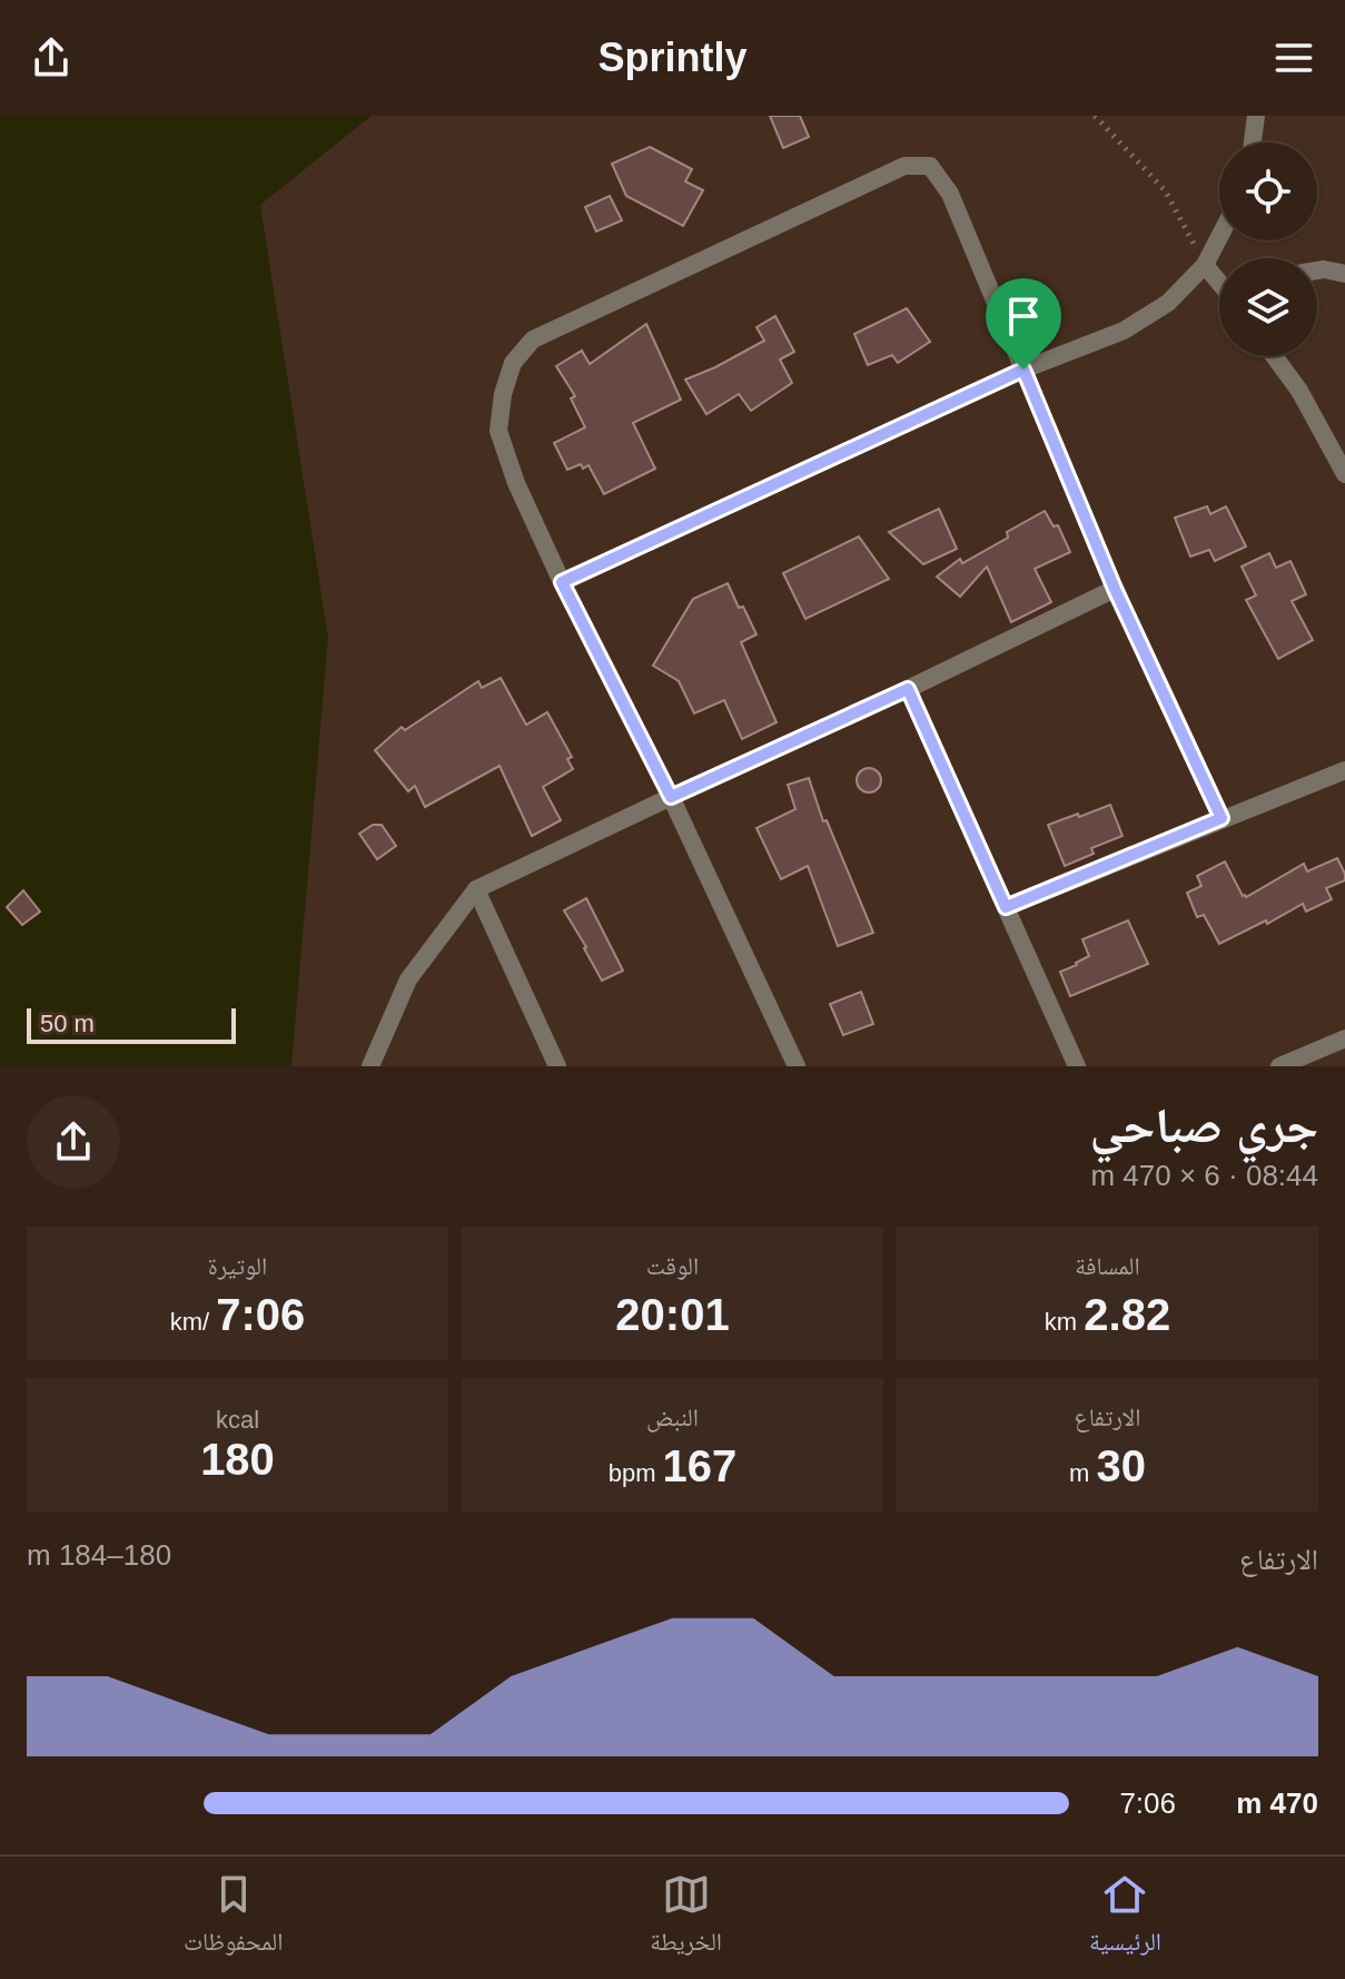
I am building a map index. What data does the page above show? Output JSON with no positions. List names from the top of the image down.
{
  "scale_bar": "50 m",
  "page": {
    "header": "Sprintly",
    "scale": "50 m",
    "heading": ["جري صباحي", "08:44 · 6 × 470 m"],
    "stats": [
      ["المسافة", "2.82 km"],
      ["الوقت", "20:01"],
      ["الوتيرة", "7:06 /km"],
      ["الارتفاع", "30 m"],
      ["النبض", "167 bpm"],
      ["kcal", "180"]
    ],
    "chart": ["الارتفاع", "180–184 m"],
    "list": [
      {
        "name": "470 m",
        "note": "7:06"
      }
    ],
    "tabs": ["الرئيسية", "الخريطة", "المحفوظات"]
  }
}
